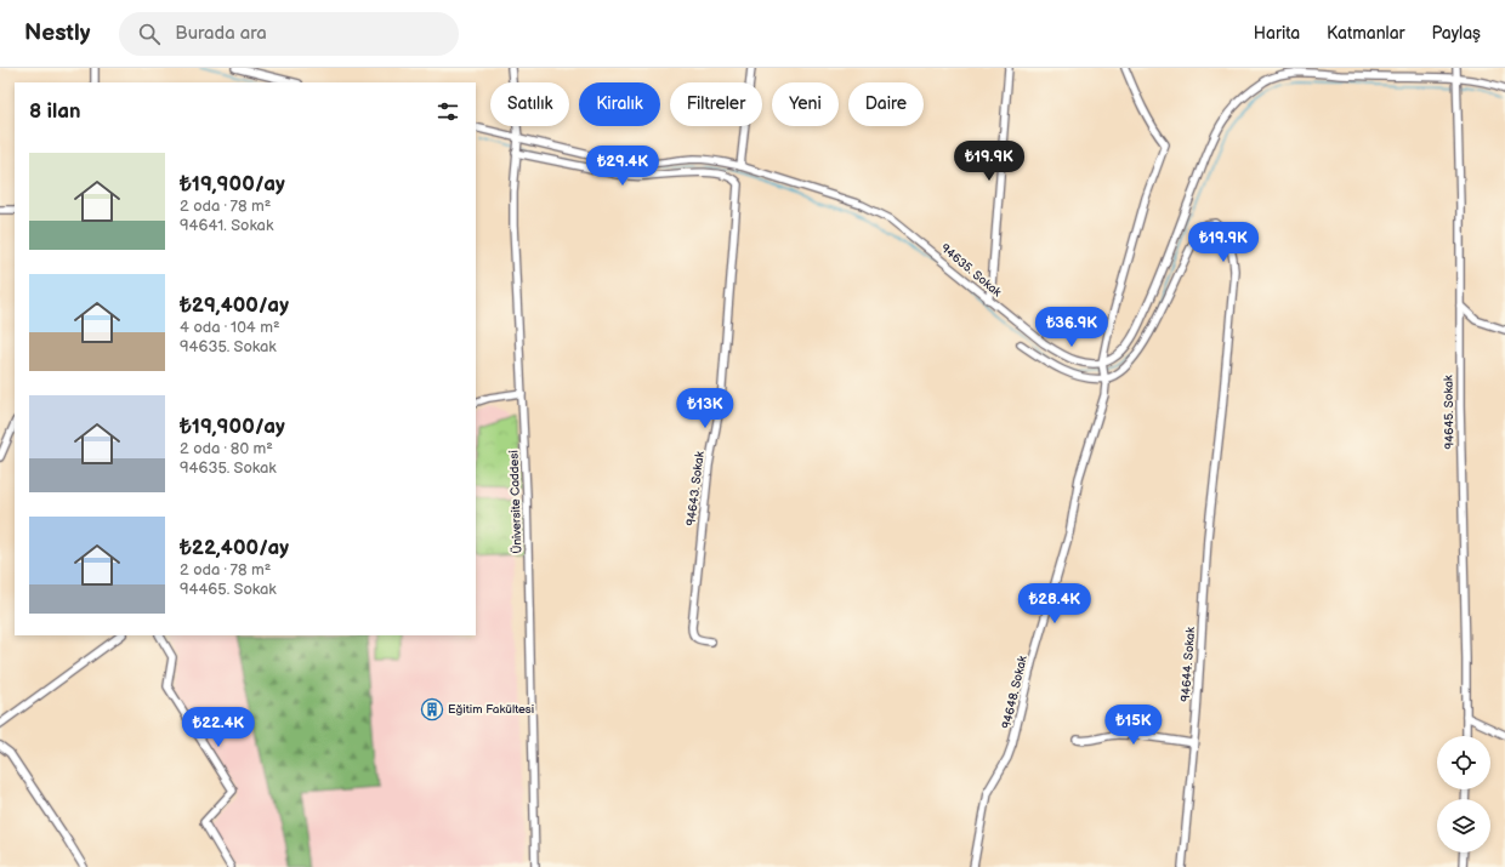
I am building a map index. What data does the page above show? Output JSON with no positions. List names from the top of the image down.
{
  "streets": {
    "street": [
      "94635. Sokak",
      "94645. Sokak",
      "94643. Sokak",
      "Üniversite Caddesi",
      "94644. Sokak",
      "94648. Sokak"
    ]
  },
  "crossings": [
    ["94635. Sokak", "Üniversite Caddesi"],
    ["94643. Sokak", "Üniversite Caddesi"],
    ["94644. Sokak", "94648. Sokak"]
  ],
  "places": {
    "building": ["Eğitim Fakültesi"]
  },
  "page": {
    "header": "Nestly",
    "search": "Burada ara",
    "nav": ["Harita", "Katmanlar", "Paylaş"],
    "chip": [
      "Satılık",
      "Kiralık",
      "Filtreler",
      "Yeni",
      "Daire"
    ],
    "heading": "8 ilan",
    "price": [
      "₺19.9K",
      "₺29.4K",
      "₺19.9K",
      "₺36.9K",
      "₺13K",
      "₺28.4K",
      "₺15K",
      "₺22.4K"
    ],
    "list": [
      {
        "name": "₺19,900/ay",
        "note": "2 oda · 78 m² · 94641. Sokak"
      },
      {
        "name": "₺29,400/ay",
        "note": "4 oda · 104 m² · 94635. Sokak"
      },
      {
        "name": "₺19,900/ay",
        "note": "2 oda · 80 m² · 94635. Sokak"
      },
      {
        "name": "₺22,400/ay",
        "note": "2 oda · 78 m² · 94465. Sokak"
      }
    ]
  }
}
